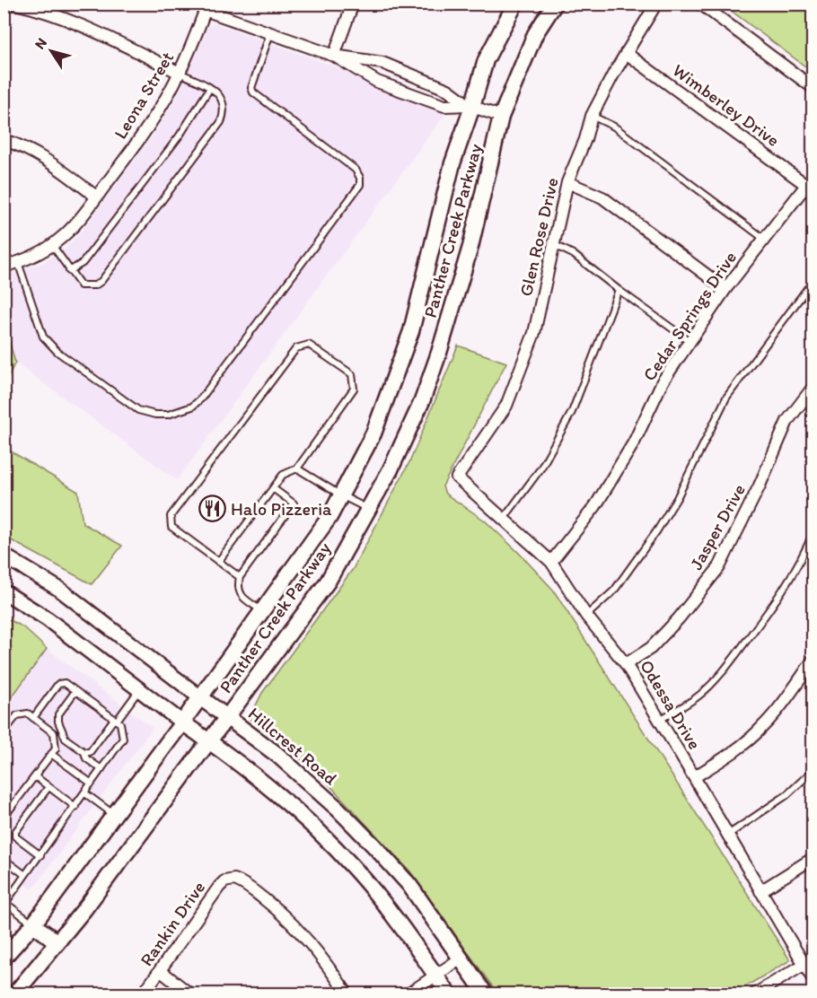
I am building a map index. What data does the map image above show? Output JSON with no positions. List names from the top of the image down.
{
  "streets": {
    "main road": ["Panther Creek Parkway", "Hillcrest Road"],
    "street": [
      "Leona Street",
      "Wimberley Drive",
      "Glen Rose Drive",
      "Cedar Springs Drive",
      "Jasper Drive",
      "Odessa Drive",
      "Rankin Drive"
    ]
  },
  "crossings": [
    ["Wimberley Drive", "Glen Rose Drive"],
    ["Wimberley Drive", "Cedar Springs Drive"],
    ["Panther Creek Parkway", "Hillcrest Road"],
    ["Glen Rose Drive", "Odessa Drive"],
    ["Cedar Springs Drive", "Odessa Drive"],
    ["Jasper Drive", "Odessa Drive"]
  ],
  "places": {
    "restaurant": ["Halo Pizzeria"]
  },
  "north": "top left"
}
